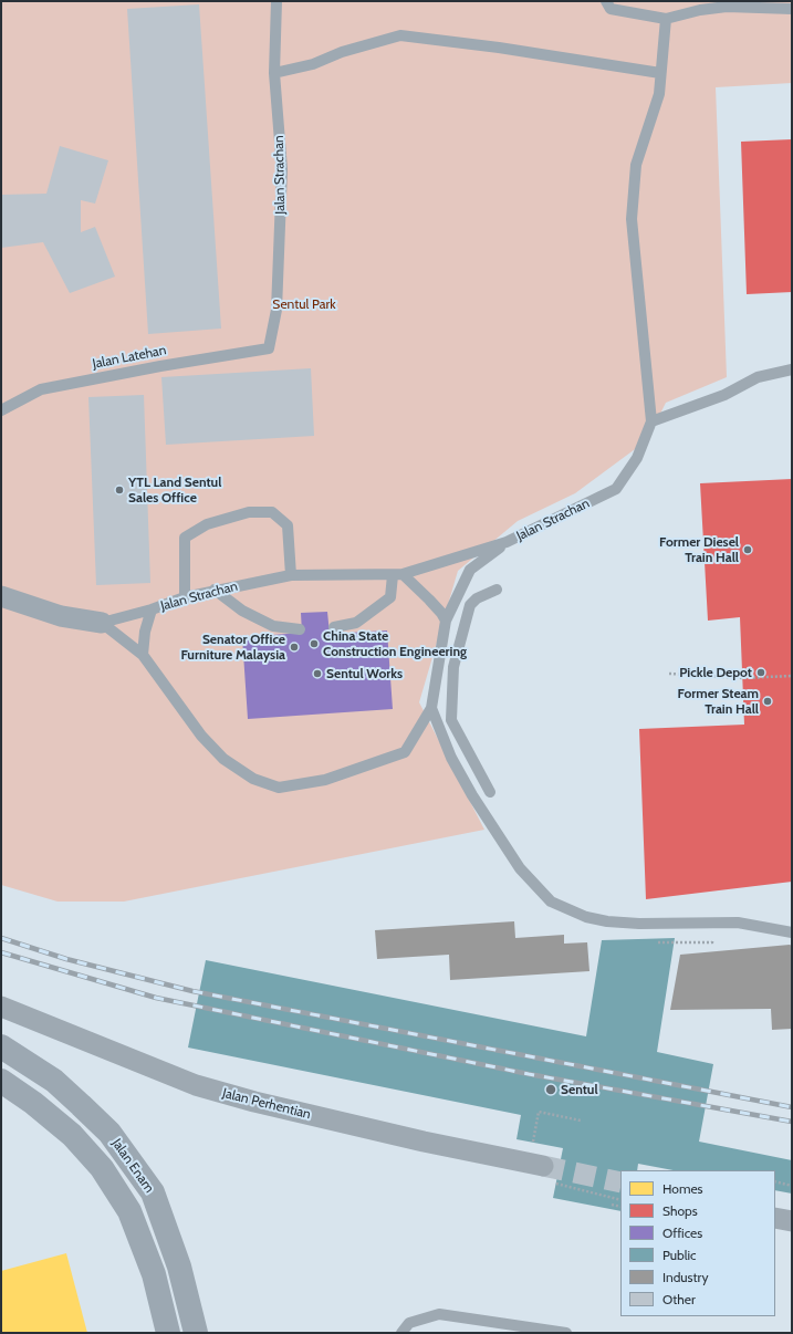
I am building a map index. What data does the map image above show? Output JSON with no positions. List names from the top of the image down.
{
  "streets": {
    "main road": ["Jalan Enam"],
    "street": ["Jalan Strachan", "Jalan Perhentian"],
    "lane": ["Jalan Latehan"]
  },
  "crossings": [
    ["Jalan Strachan", "Jalan Latehan"]
  ],
  "parks": ["Sentul Park"],
  "places": [
    "YTL Land Sentul Sales Office",
    "Former Diesel Train Hall",
    "China State Construction Engineering",
    "Senator Office Furniture Malaysia",
    "Pickle Depot",
    "Sentul Works",
    "Former Steam Train Hall",
    "Sentul"
  ],
  "legend": [
    "Homes",
    "Shops",
    "Offices",
    "Public",
    "Industry",
    "Other"
  ]
}
